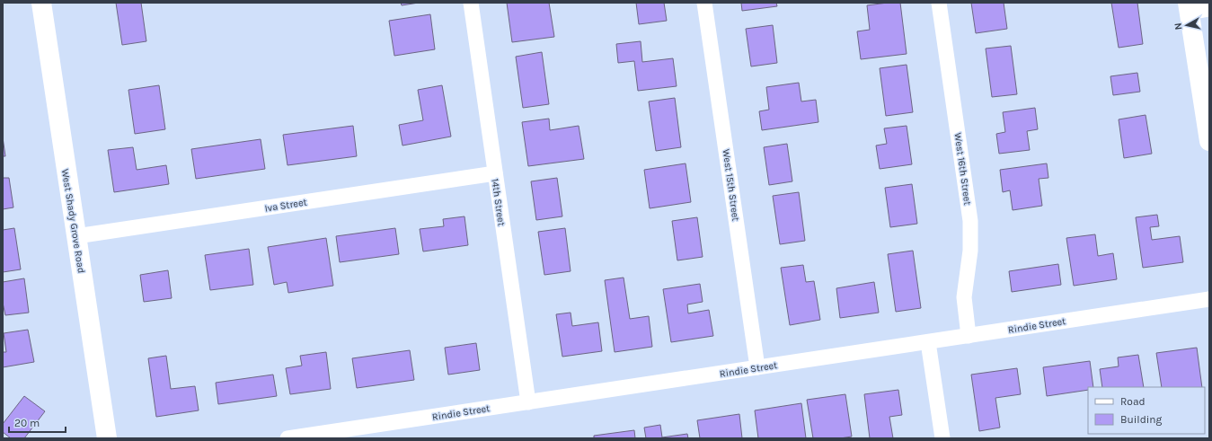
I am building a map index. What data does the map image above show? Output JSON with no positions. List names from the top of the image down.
{
  "streets": {
    "main road": ["West Shady Grove Road"],
    "street": [
      "West 16th Street",
      "West 15th Street",
      "14th Street",
      "Iva Street",
      "Rindie Street"
    ]
  },
  "crossings": [
    ["West 16th Street", "Rindie Street"],
    ["West 15th Street", "Rindie Street"],
    ["14th Street", "Iva Street"],
    ["14th Street", "Rindie Street"],
    ["Iva Street", "West Shady Grove Road"]
  ],
  "legend": ["Road", "Building"],
  "scale_bar": "20 m",
  "north": "left"
}
